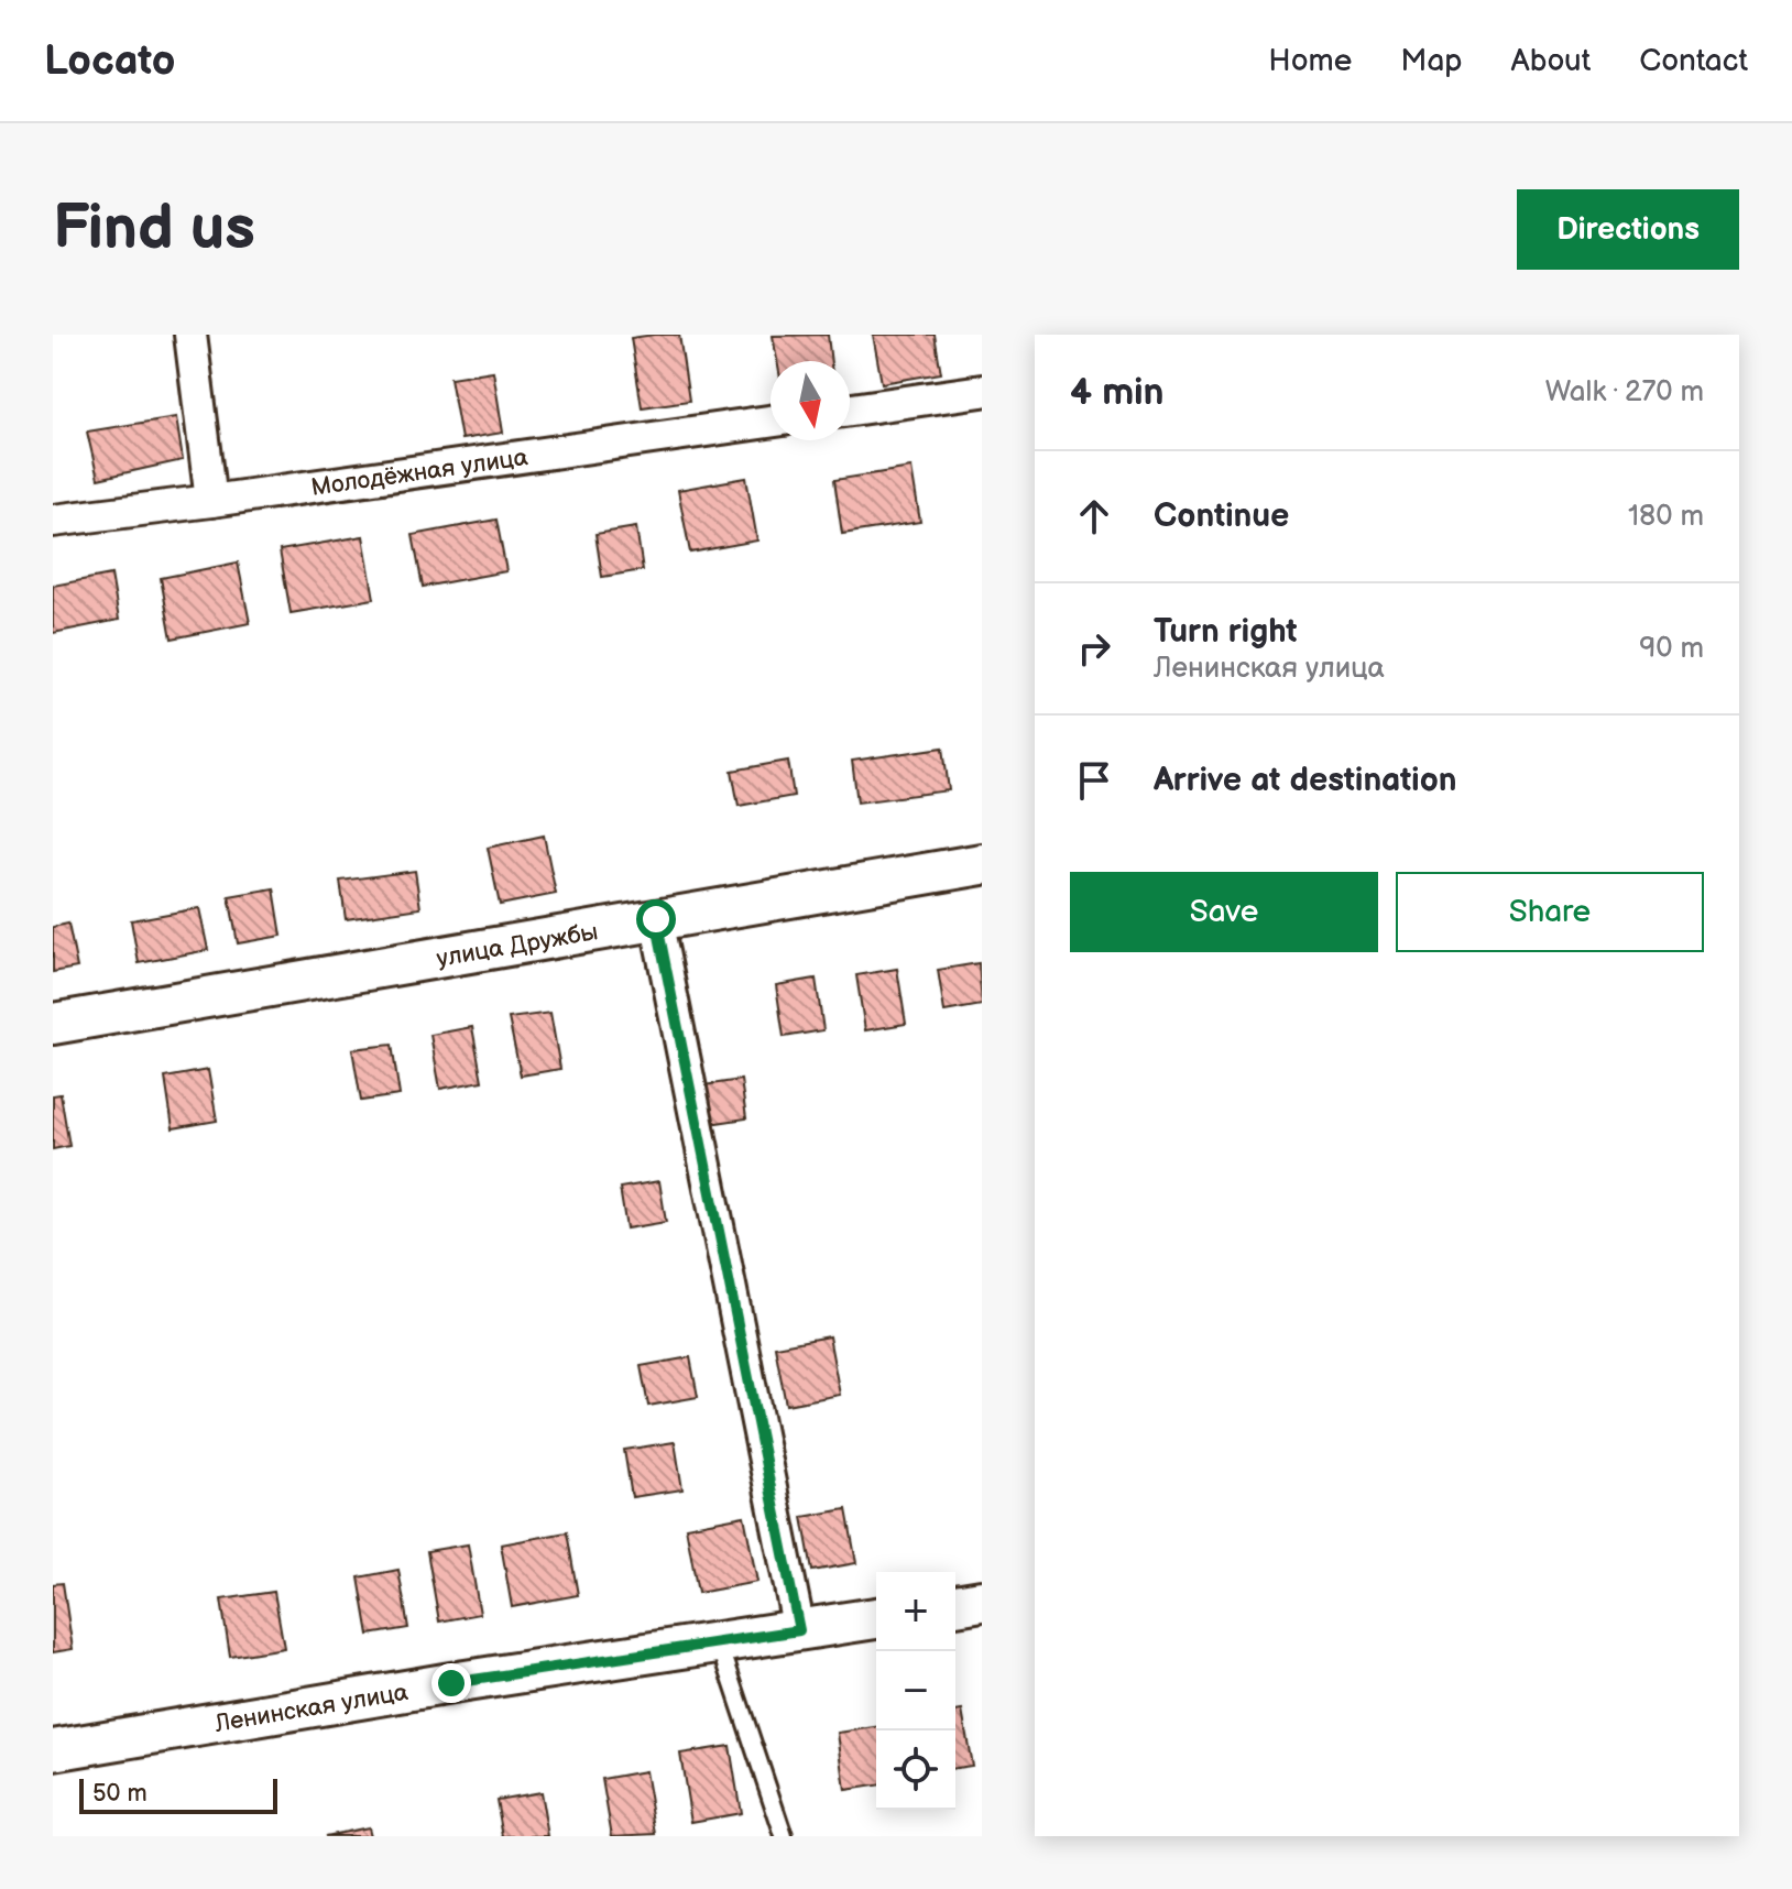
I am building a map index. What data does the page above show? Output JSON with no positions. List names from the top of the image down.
{
  "streets": {
    "street": ["Молодёжная улица", "улица Дружбы", "Ленинская улица"]
  },
  "scale_bar": "50 m",
  "north": "bottom",
  "page": {
    "header": "Locato",
    "nav": [
      "Home",
      "Map",
      "About",
      "Contact"
    ],
    "buttons": [
      "Directions",
      ["Save", "Share"]
    ],
    "title": "Find us",
    "heading": ["4 min", "Walk · 270 m"],
    "list": [
      ["Continue", "180 m"],
      ["Turn right", "Ленинская улица", "90 m"],
      "Arrive at destination"
    ],
    "map_buttons": ["+", "−"],
    "scale": "50 m"
  }
}
